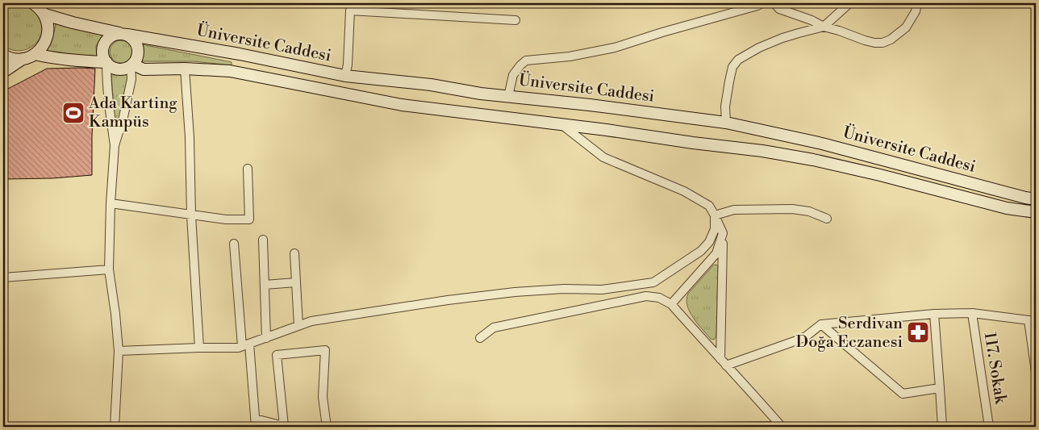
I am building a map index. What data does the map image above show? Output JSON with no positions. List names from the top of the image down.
{
  "streets": {
    "main road": ["Üniversite Caddesi"],
    "street": ["117. Sokak"]
  },
  "places": {
    "sports": ["Ada Karting Kampüs"],
    "pharmacy": ["Serdivan Doğa Eczanesi"]
  }
}
